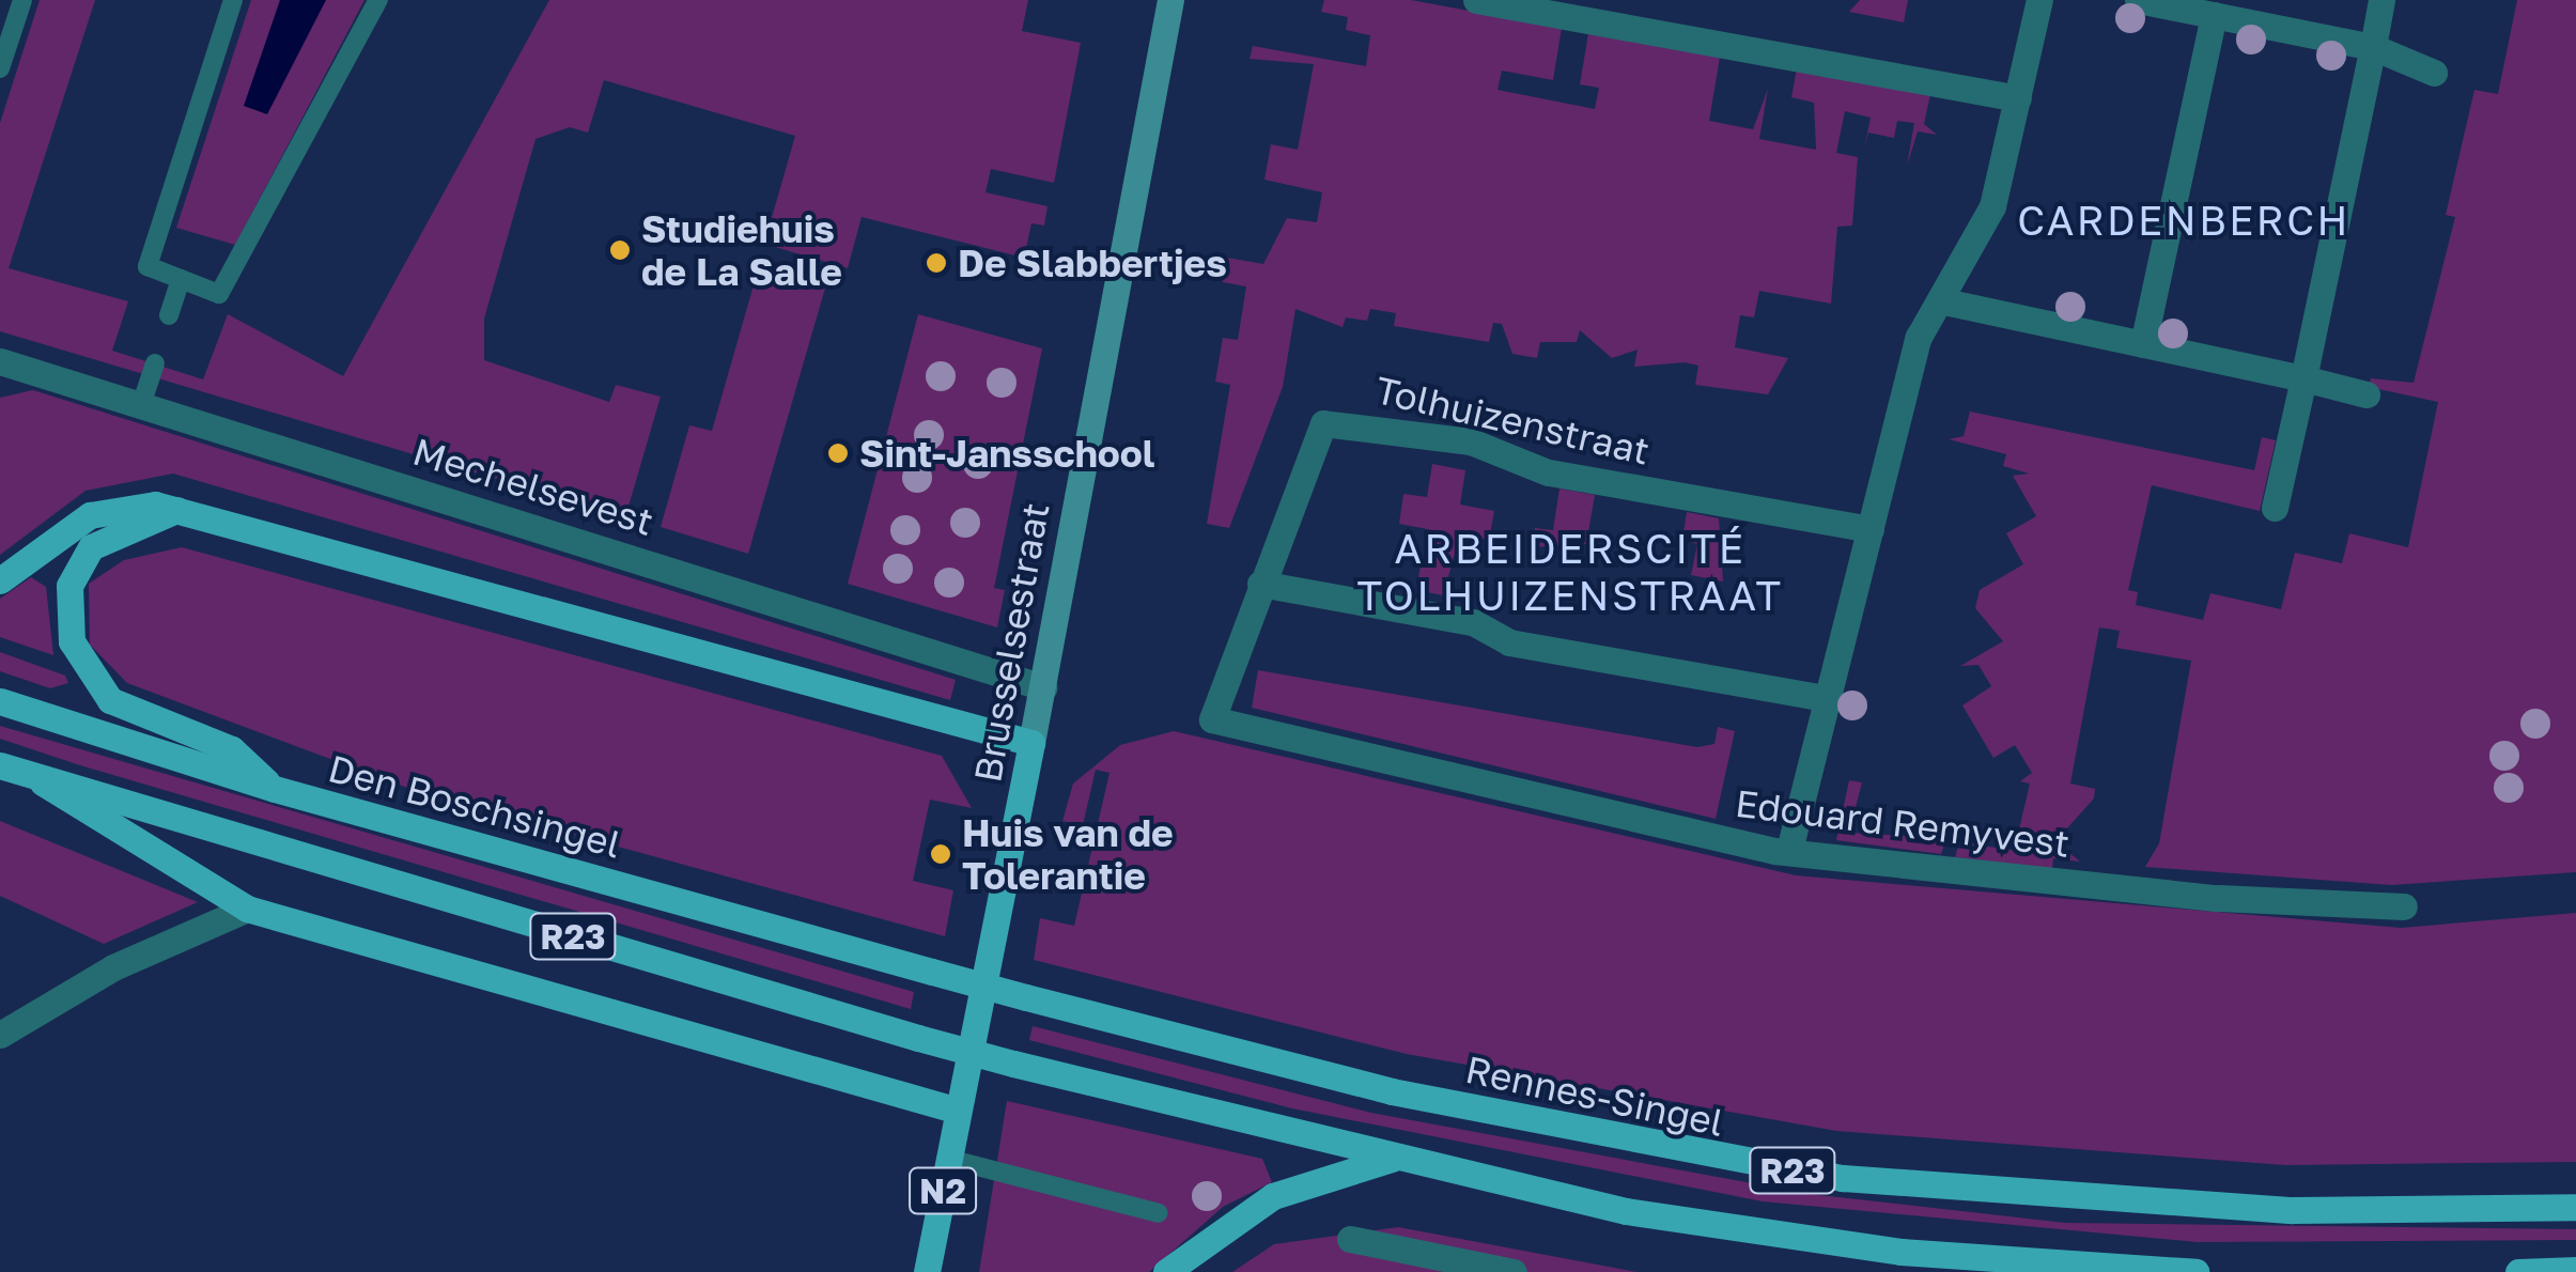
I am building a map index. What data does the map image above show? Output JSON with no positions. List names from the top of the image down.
{
  "streets": {
    "main road": [
      "Brusselsestraat",
      "Den Boschsingel",
      "R23",
      "Rennes-Singel",
      "N2"
    ],
    "street": ["Tolhuizenstraat", "Mechelsevest", "Edouard Remyvest"]
  },
  "crossings": [
    ["Tolhuizenstraat", "Edouard Remyvest"],
    ["Mechelsevest", "Brusselsestraat"],
    ["Brusselsestraat", "N2"],
    ["Den Boschsingel", "Rennes-Singel"]
  ],
  "districts": ["CARDENBERCH", "ARBEIDERSCITÉ TOLHUIZENSTRAAT"],
  "places": [
    "Studiehuis de La Salle",
    "De Slabbertjes",
    "Sint-Jansschool",
    "Huis van de Tolerantie"
  ]
}
